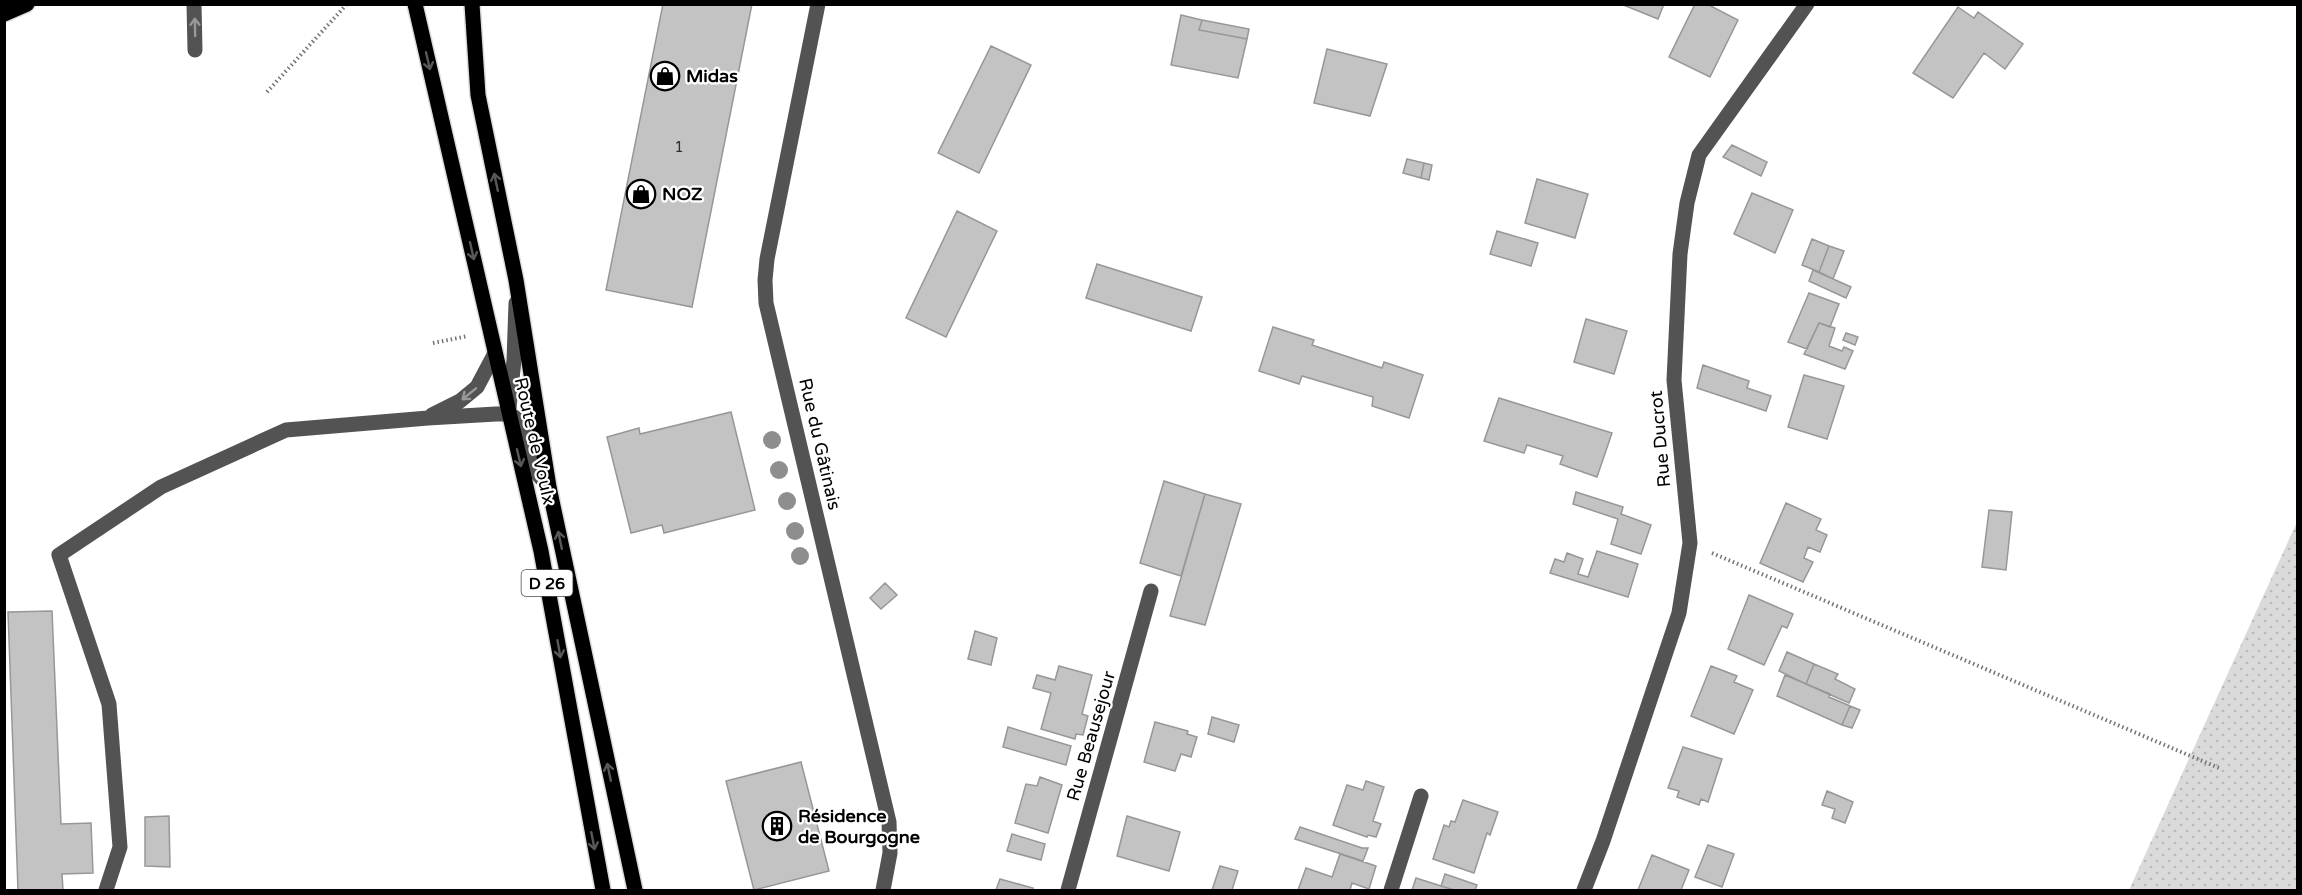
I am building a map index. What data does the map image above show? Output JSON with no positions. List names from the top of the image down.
{
  "streets": {
    "main road": ["Route de Voulx", "D 26"],
    "street": ["Rue Ducrot", "Rue du Gâtinais", "Rue Beausejour"]
  },
  "places": {
    "shop": ["Midas", "NOZ"],
    "building": ["Résidence de Bourgogne"]
  },
  "house_numbers": ["1"]
}
